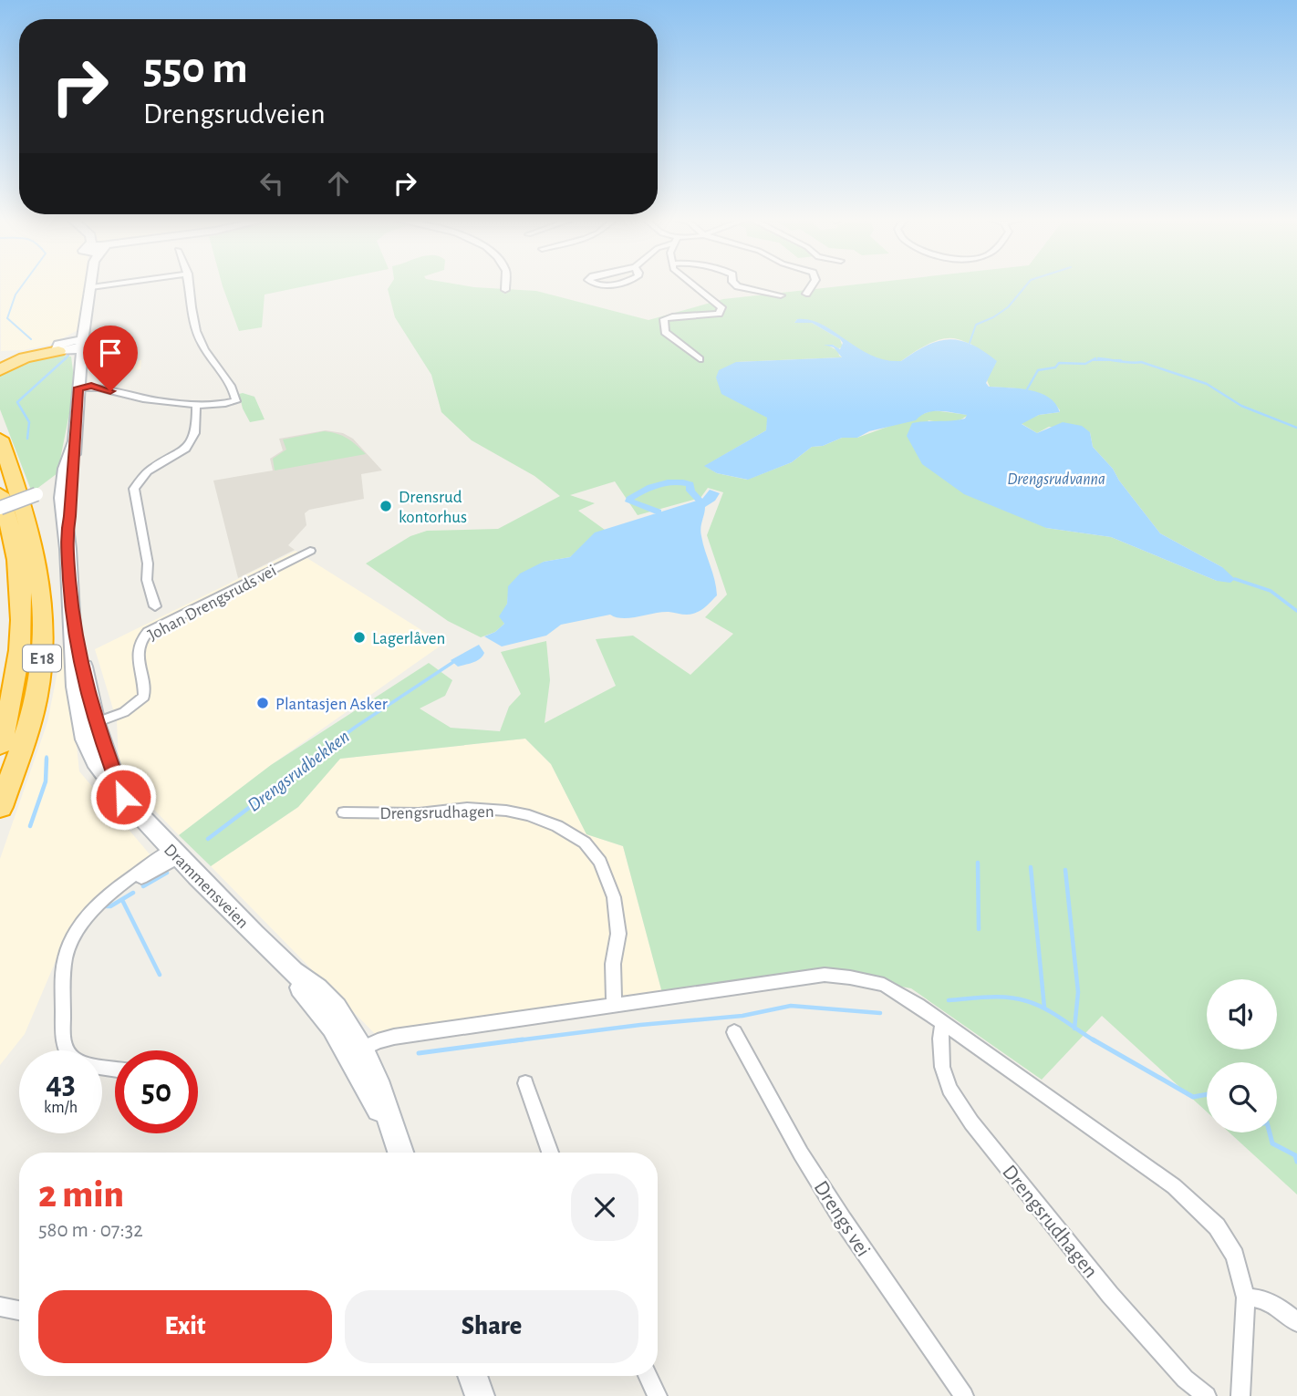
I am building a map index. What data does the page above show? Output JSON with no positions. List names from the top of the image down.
{
  "streets": {
    "highway": ["E 18"],
    "main road": ["Drammensveien"],
    "street": ["Johan Drengsruds vei", "Drengsrudhagen", "Drengs vei"]
  },
  "crossings": [
    ["Johan Drengsruds vei", "Drammensveien"]
  ],
  "water": ["Drengsrudvanna", "Drengsrudbekken"],
  "places": ["Drensrud kontorhus", "Lagerlåven", "Plantasjen Asker"],
  "page": {
    "turn": ["550 m", "Drengsrudveien"],
    "speed": "43 km/h",
    "limit": "50",
    "heading": ["2 min", "580 m · 07:32"],
    "buttons": ["Exit", "Share"]
  }
}
